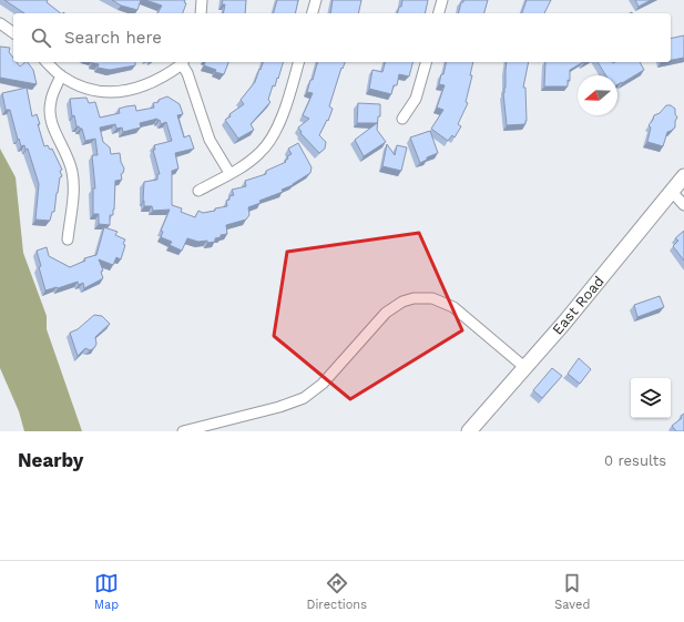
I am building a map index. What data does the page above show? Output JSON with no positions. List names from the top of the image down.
{
  "streets": {
    "main road": ["East Road"]
  },
  "north": "left",
  "page": {
    "search": "Search here",
    "heading": ["Nearby", "0 results"],
    "nav": ["Map", "Directions", "Saved"]
  }
}
